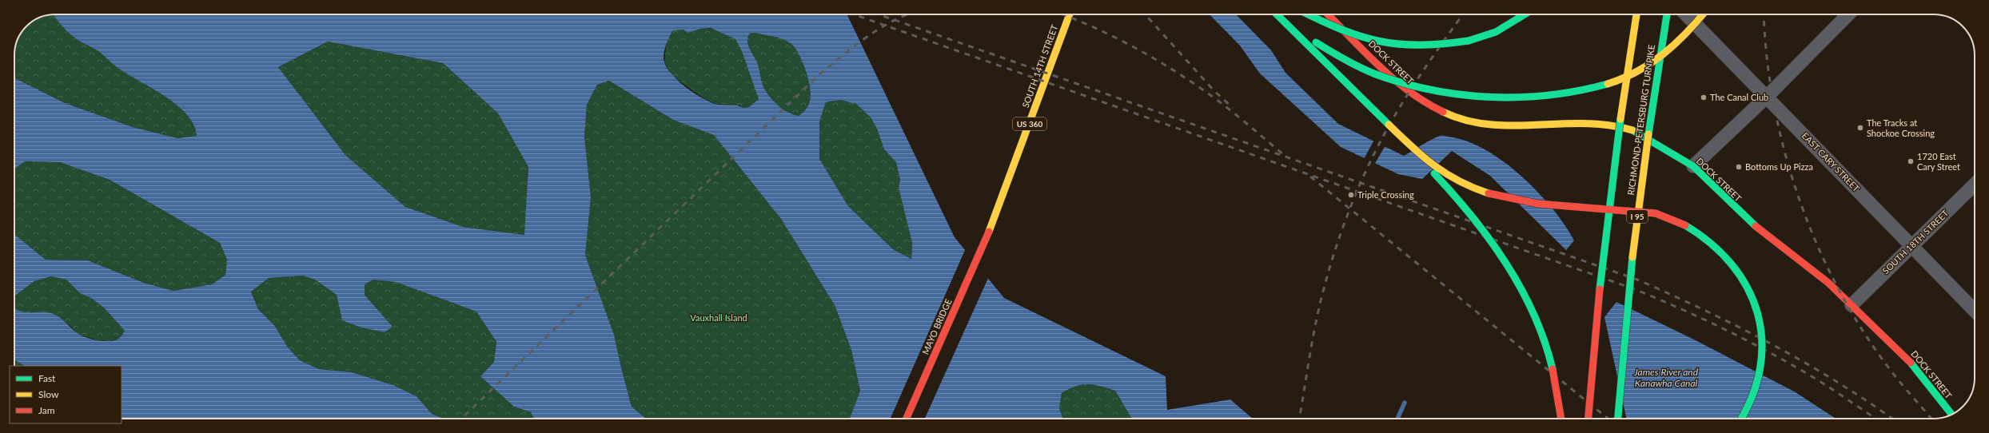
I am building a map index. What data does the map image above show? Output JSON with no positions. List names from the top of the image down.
{
  "streets": {
    "main road": [
      "DOCK STREET",
      "SOUTH 14TH STREET",
      "RICHMOND-PETERSBURG TURNPIKE",
      "US 360",
      "I 95",
      "MAYO BRIDGE"
    ],
    "street": ["EAST CARY STREET", "SOUTH 18TH STREET"]
  },
  "crossings": [
    ["DOCK STREET", "SOUTH 18TH STREET"],
    ["SOUTH 14TH STREET", "MAYO BRIDGE"],
    ["EAST CARY STREET", "SOUTH 18TH STREET"]
  ],
  "water": ["James River and Kanawha Canal"],
  "parks": ["Vauxhall Island"],
  "places": [
    "The Canal Club",
    "The Tracks at Shockoe Crossing",
    "1720 East Cary Street",
    "Bottoms Up Pizza",
    "Triple Crossing"
  ],
  "legend": ["Fast", "Slow", "Jam"]
}
